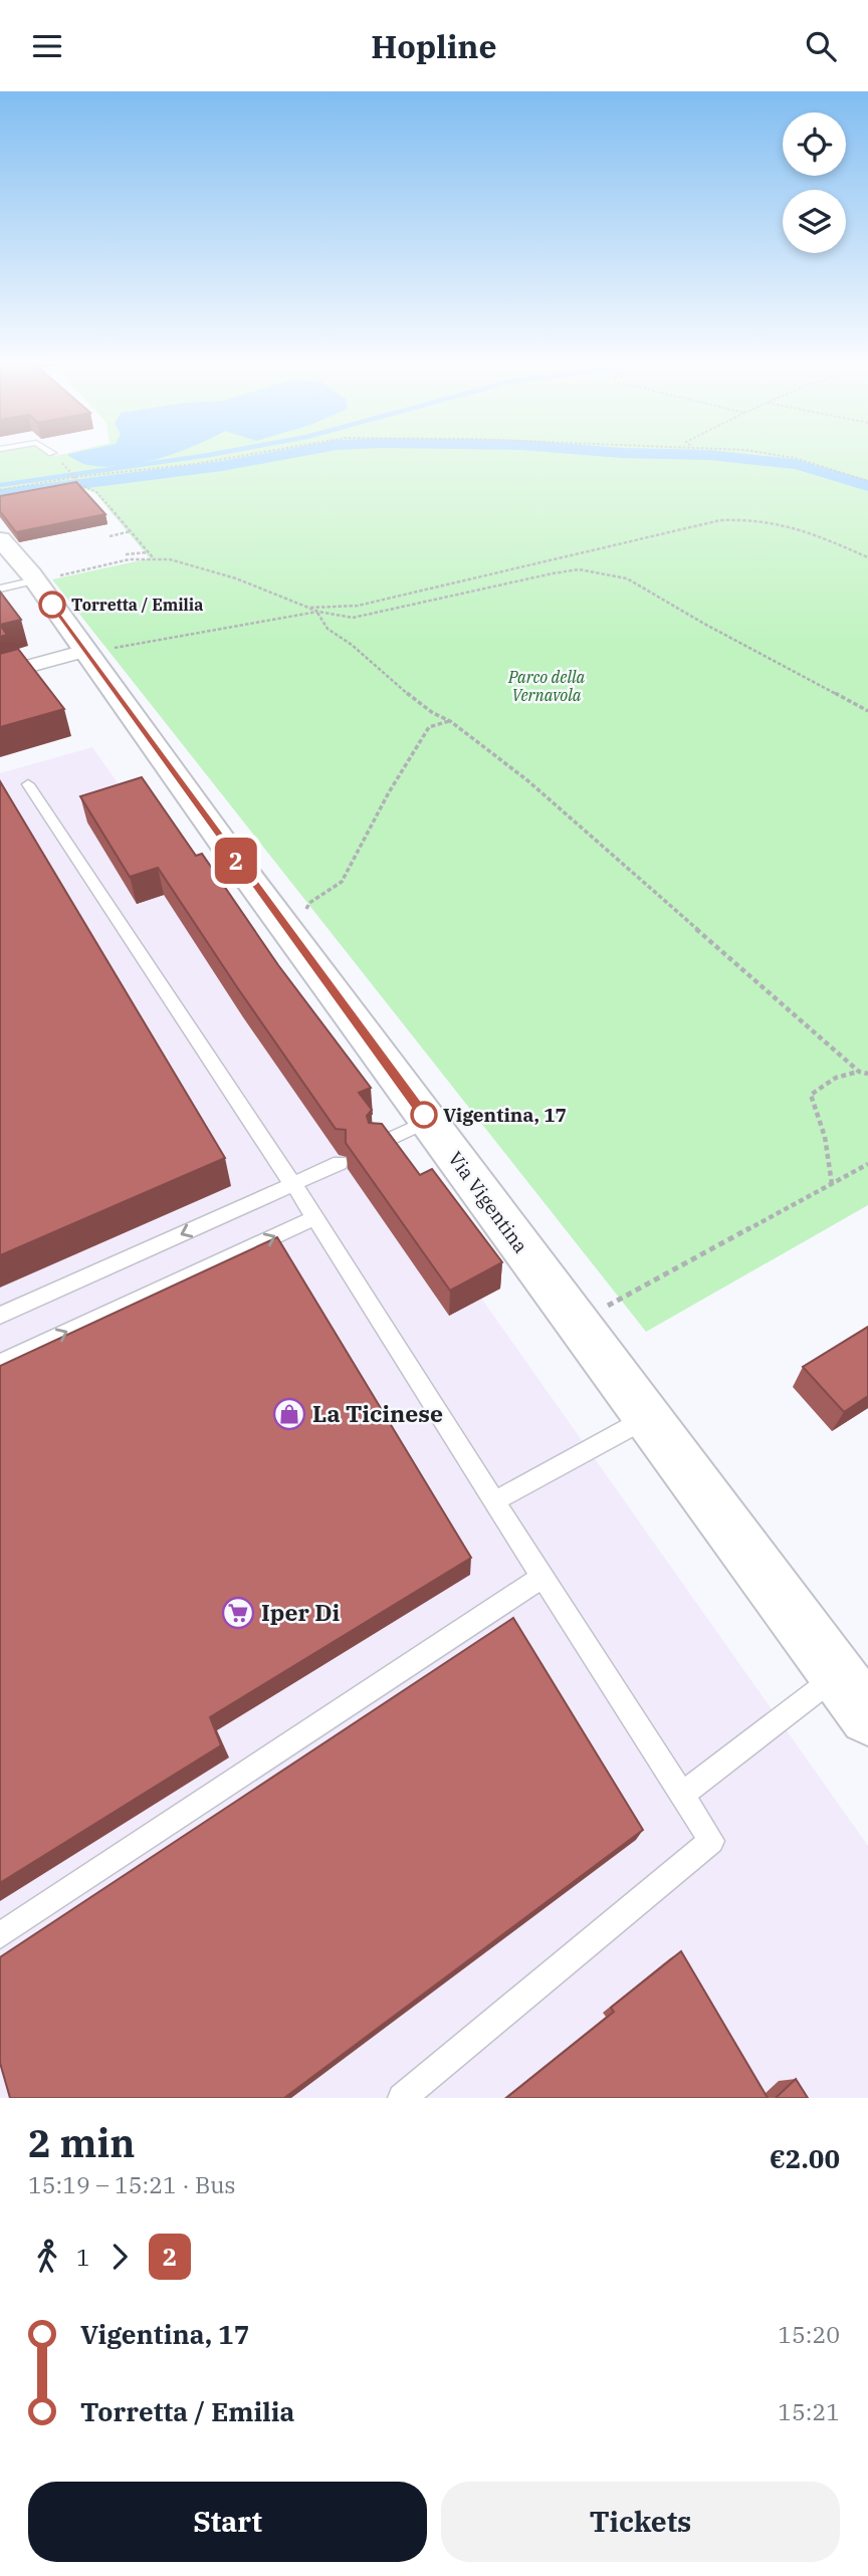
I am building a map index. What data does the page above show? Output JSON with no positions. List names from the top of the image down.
{
  "streets": {
    "street": ["Via Vigentina"]
  },
  "parks": ["Parco della Vernavola"],
  "places": {
    "other": ["Torretta / Emilia", "Vigentina, 17"],
    "shop": ["La Ticinese"],
    "supermarket": ["Iper Di"]
  },
  "lines": ["bus line 2"],
  "page": {
    "header": "Hopline",
    "on_map": "2",
    "heading": ["2 min", "15:19 – 15:21 · Bus", "€2.00"],
    "legs": ["1", "2"],
    "list": [
      {
        "name": "Vigentina, 17",
        "value": "15:20"
      },
      {
        "name": "Torretta / Emilia",
        "value": "15:21"
      }
    ],
    "buttons": ["Start", "Tickets"]
  }
}
